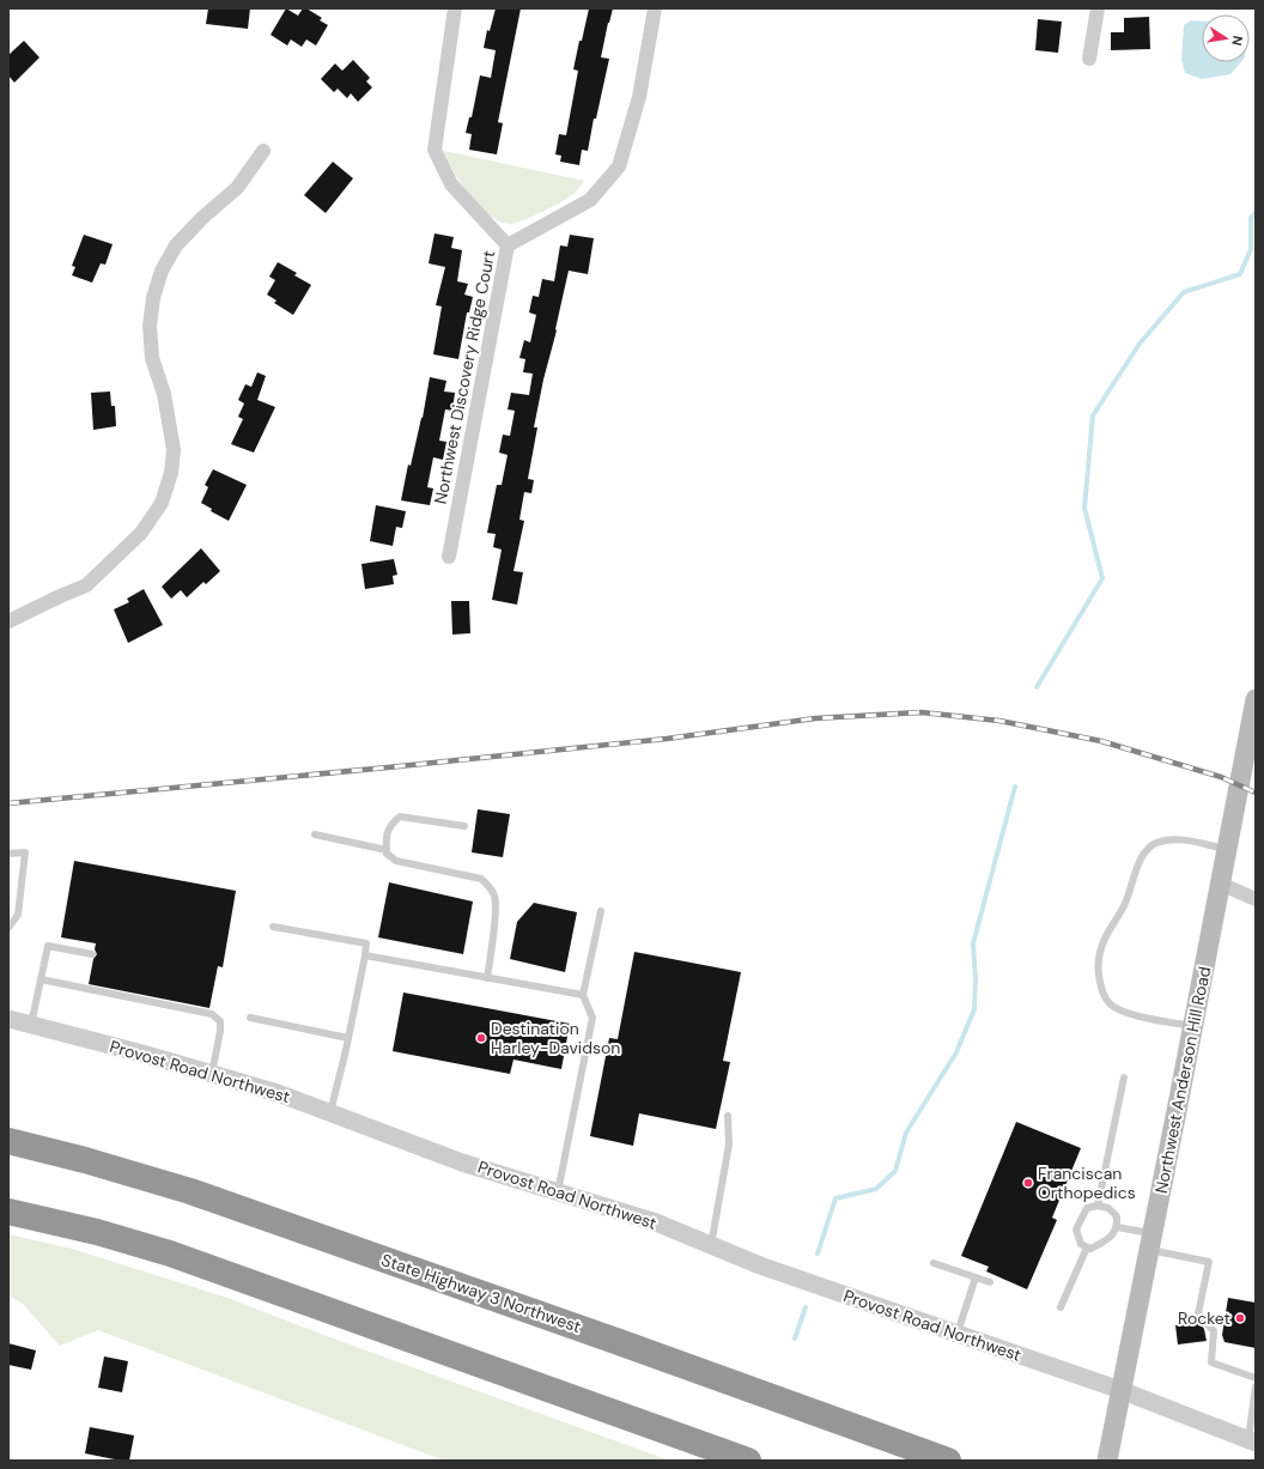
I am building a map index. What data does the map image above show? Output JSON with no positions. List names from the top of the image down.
{
  "streets": {
    "highway": ["State Highway 3 Northwest"],
    "main road": ["Northwest Anderson Hill Road"],
    "street": ["Northwest Discovery Ridge Court", "Provost Road Northwest"]
  },
  "crossings": [
    ["Provost Road Northwest", "Northwest Anderson Hill Road"]
  ],
  "places": ["Destination Harley-Davidson", "Franciscan Orthopedics", "Rocket"],
  "north": "right"
}
